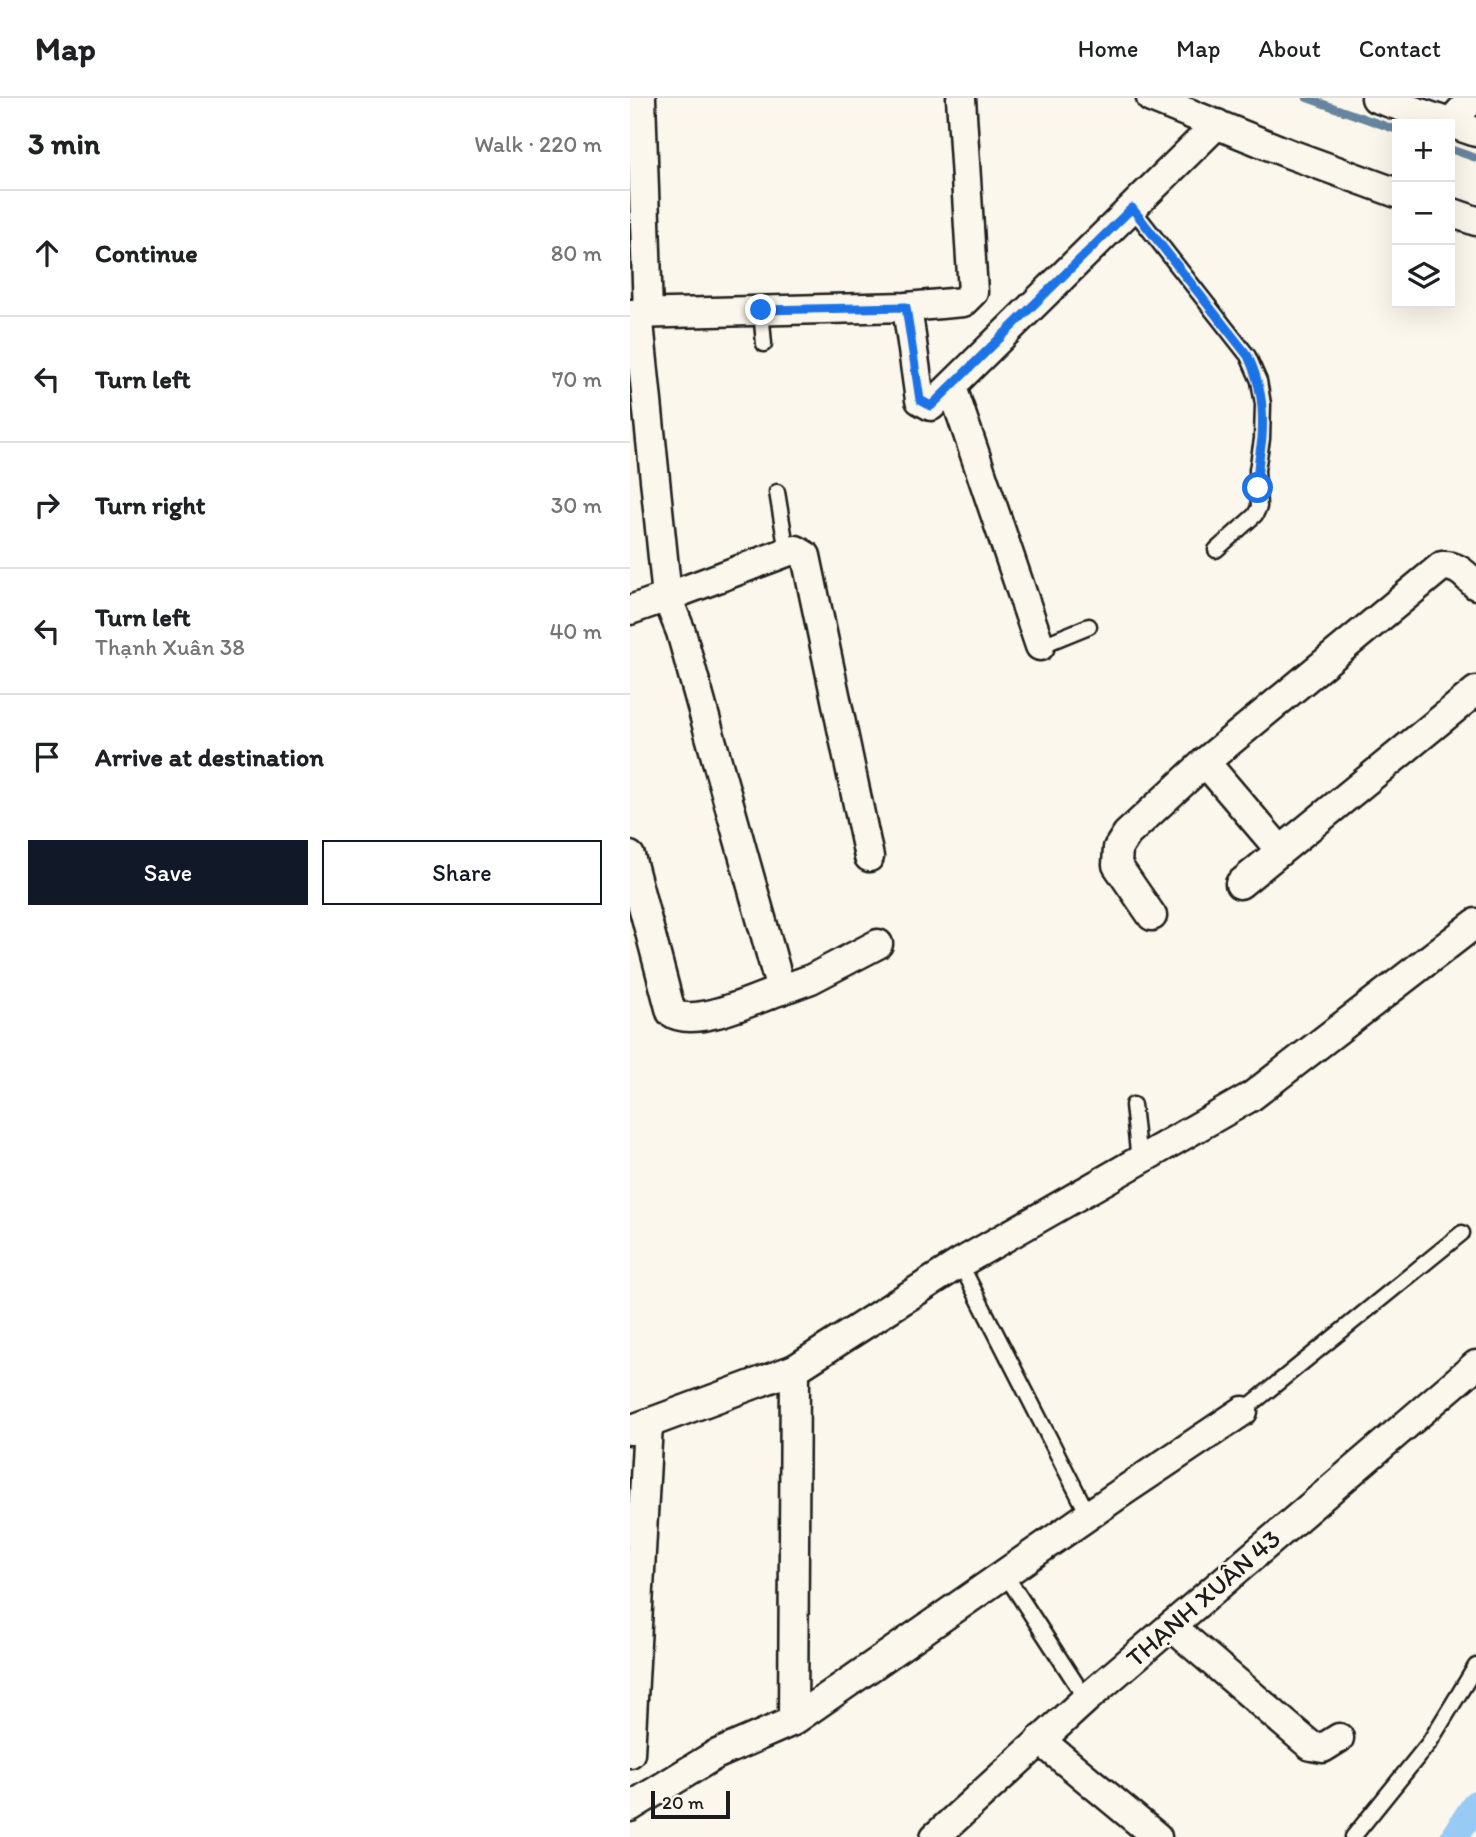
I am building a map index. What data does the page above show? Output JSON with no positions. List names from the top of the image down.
{
  "streets": {
    "street": ["THẠNH XUÂN 43"]
  },
  "scale_bar": "20 m",
  "page": {
    "header": "Map",
    "nav": [
      "Home",
      "Map",
      "About",
      "Contact"
    ],
    "heading": ["3 min", "Walk · 220 m"],
    "map_buttons": ["+", "−"],
    "list": [
      ["Continue", "80 m"],
      ["Turn left", "70 m"],
      ["Turn right", "30 m"],
      ["Turn left", "Thạnh Xuân 38", "40 m"],
      "Arrive at destination"
    ],
    "buttons": ["Save", "Share"],
    "scale": "20 m"
  }
}
